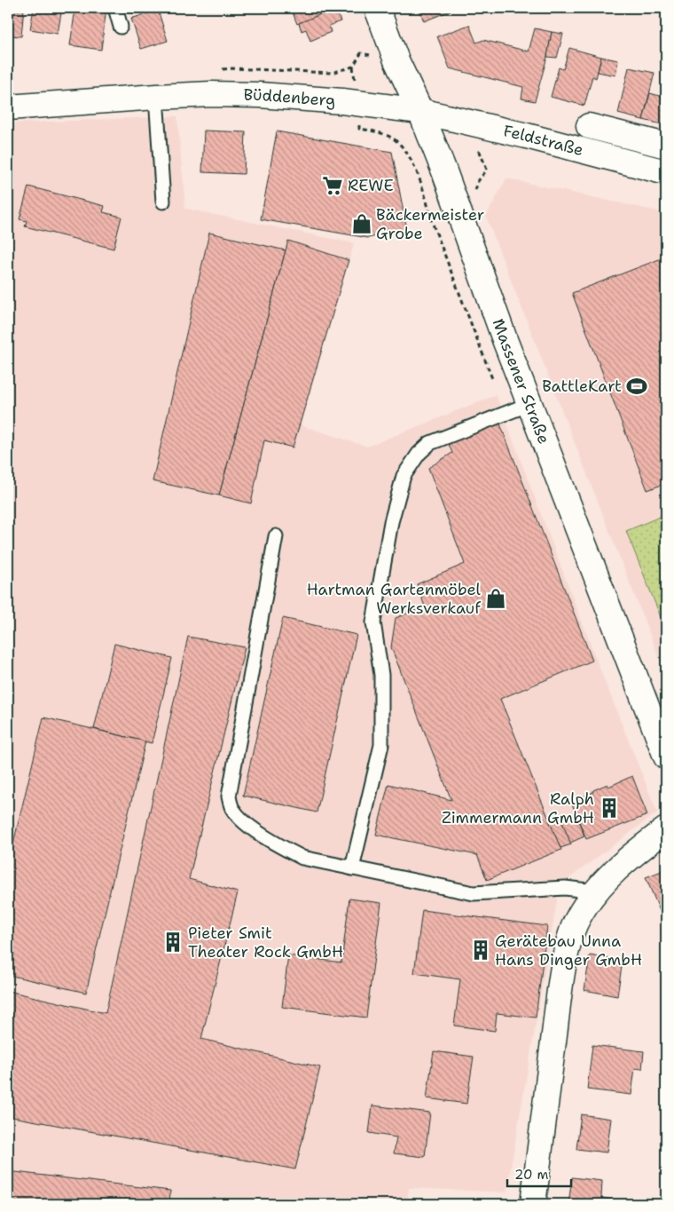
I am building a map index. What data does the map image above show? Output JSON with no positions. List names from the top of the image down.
{
  "streets": {
    "main road": ["Büddenberg", "Feldstraße", "Massener Straße"]
  },
  "crossings": [
    ["Büddenberg", "Feldstraße"],
    ["Büddenberg", "Massener Straße"],
    ["Feldstraße", "Massener Straße"]
  ],
  "places": {
    "supermarket": ["REWE"],
    "shop": ["Bäckermeister Grobe", "Hartman Gartenmöbel Werksverkauf"],
    "sports": ["BattleKart"],
    "building": ["Ralph Zimmermann GmbH", "Pieter Smit Theater Rock GmbH", "Gerätebau Unna Hans Dinger GmbH"]
  },
  "scale_bar": "20 m"
}
